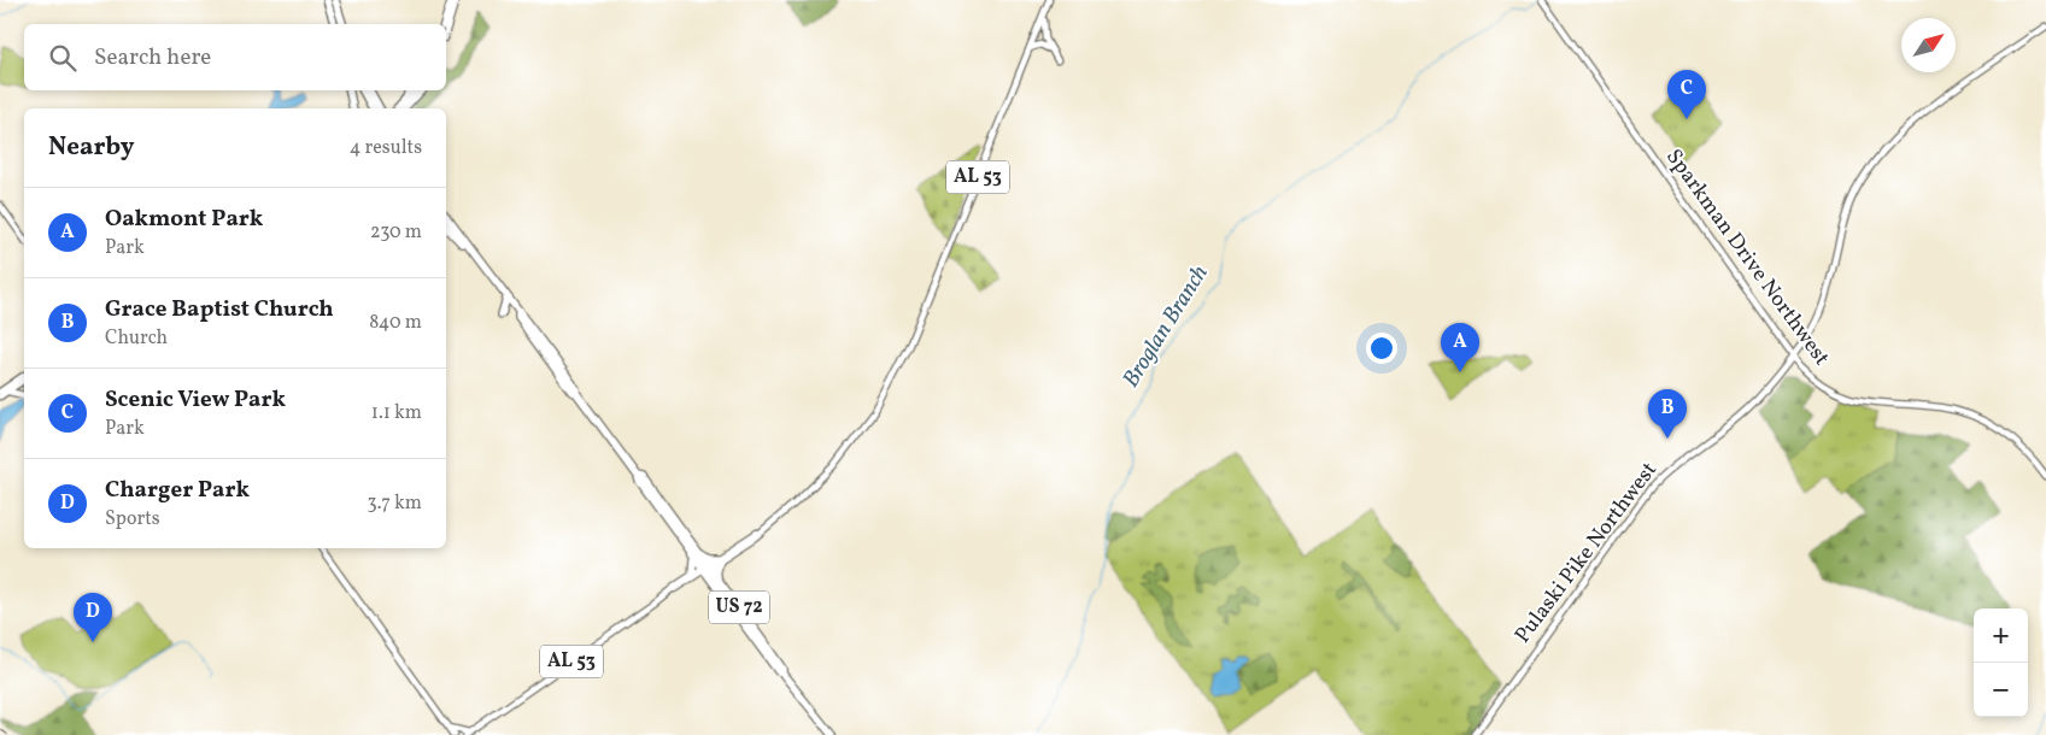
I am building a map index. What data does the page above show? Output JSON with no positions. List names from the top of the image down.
{
  "streets": {
    "highway": ["US 72"],
    "main road": ["AL 53", "Sparkman Drive Northwest", "Pulaski Pike Northwest"]
  },
  "crossings": [
    ["AL 53", "US 72"],
    ["Sparkman Drive Northwest", "Pulaski Pike Northwest"]
  ],
  "water": ["Broglan Branch"],
  "north": "top right",
  "page": {
    "search": "Search here",
    "pins": [
      "C",
      "A",
      "B",
      "D"
    ],
    "heading": ["Nearby", "4 results"],
    "list": [
      {
        "mark": "A",
        "name": "Oakmont Park",
        "note": "Park",
        "value": "230 m"
      },
      {
        "mark": "B",
        "name": "Grace Baptist Church",
        "note": "Church",
        "value": "840 m"
      },
      {
        "mark": "C",
        "name": "Scenic View Park",
        "note": "Park",
        "value": "1.1 km"
      },
      {
        "mark": "D",
        "name": "Charger Park",
        "note": "Sports",
        "value": "3.7 km"
      }
    ],
    "map_buttons": ["+", "−"]
  }
}
